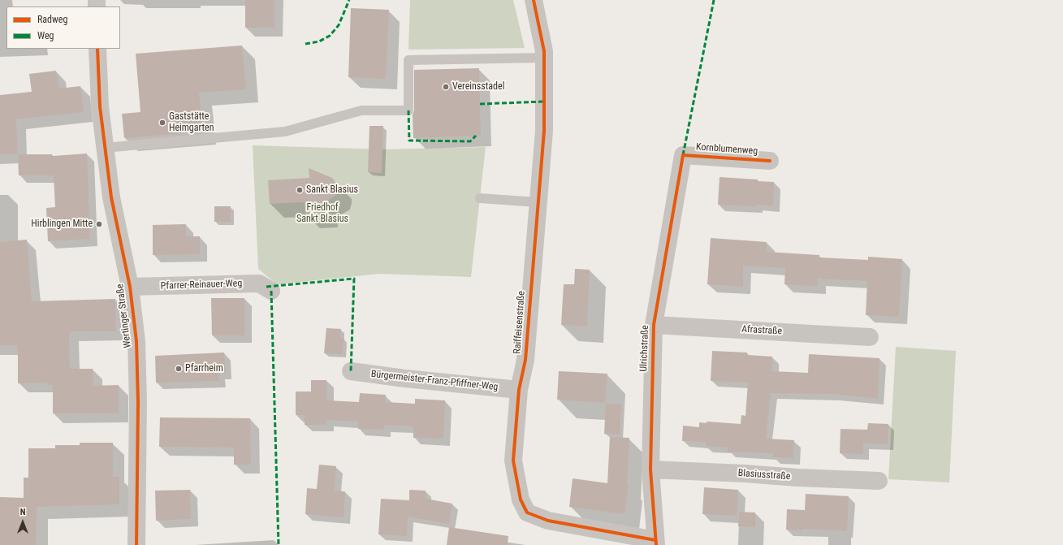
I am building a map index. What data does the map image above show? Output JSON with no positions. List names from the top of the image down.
{
  "streets": {
    "street": [
      "Kornblumenweg",
      "Pfarrer-Reinauer-Weg",
      "Wertinger Straße",
      "Raiffeisenstraße",
      "Afrastraße",
      "Ulrichstraße",
      "Bürgermeister-Franz-Pfiffner-Weg",
      "Blasiusstraße"
    ]
  },
  "crossings": [
    ["Kornblumenweg", "Ulrichstraße"],
    ["Pfarrer-Reinauer-Weg", "Wertinger Straße"],
    ["Raiffeisenstraße", "Ulrichstraße"],
    ["Raiffeisenstraße", "Bürgermeister-Franz-Pfiffner-Weg"],
    ["Afrastraße", "Ulrichstraße"],
    ["Ulrichstraße", "Blasiusstraße"]
  ],
  "parks": ["Friedhof Sankt Blasius"],
  "places": [
    "Vereinsstadel",
    "Gaststätte Heimgarten",
    "Sankt Blasius",
    "Hirblingen Mitte",
    "Pfarrheim"
  ],
  "legend": ["Radweg", "Weg"],
  "north": "top"
}
